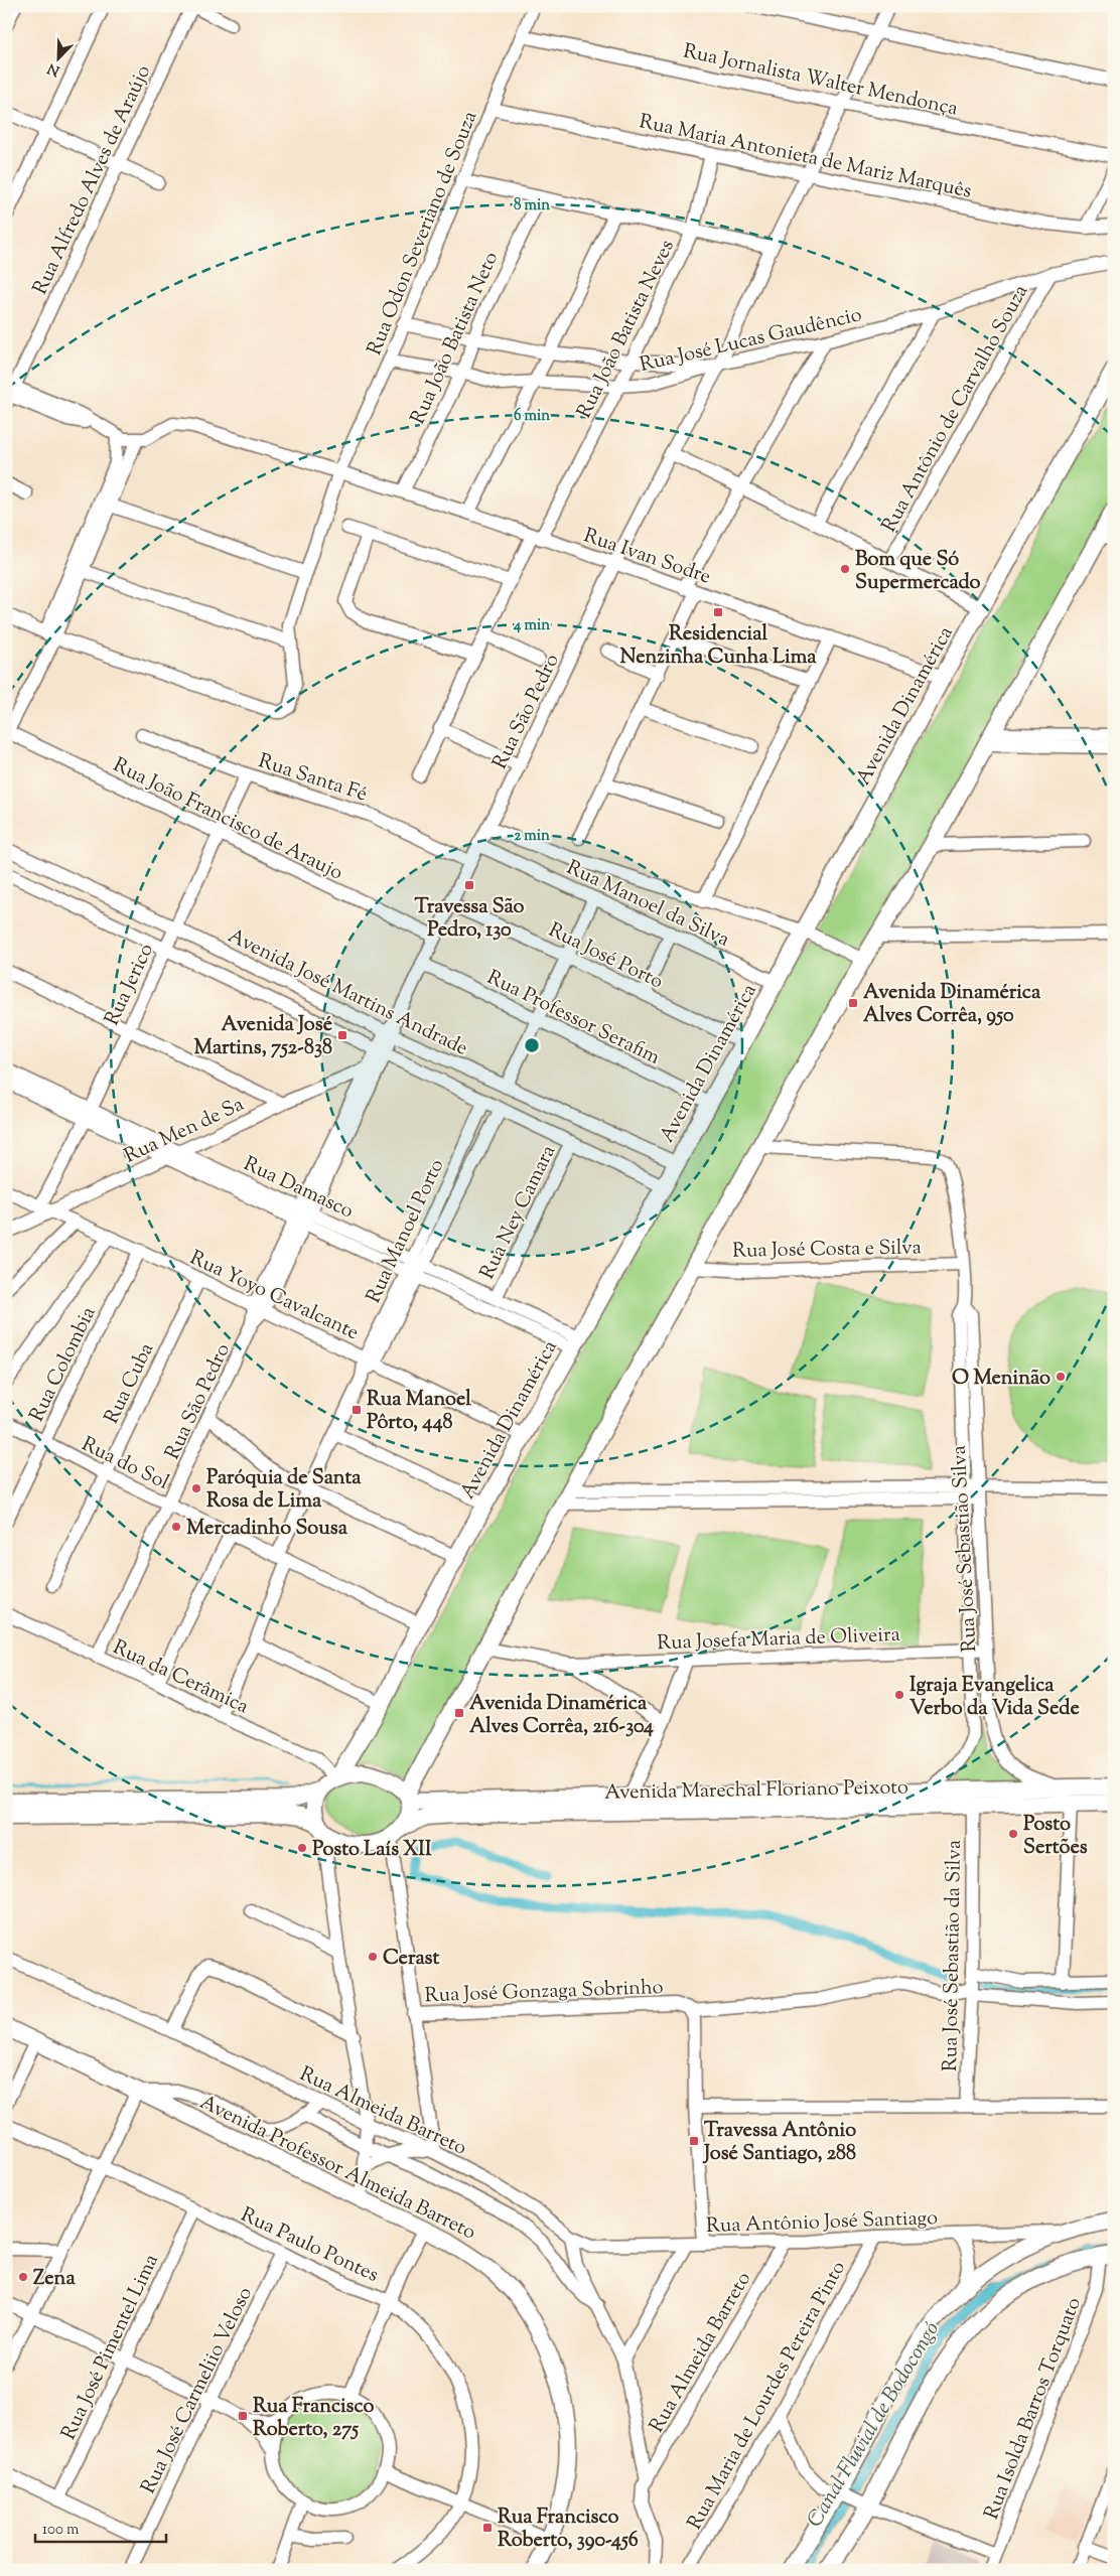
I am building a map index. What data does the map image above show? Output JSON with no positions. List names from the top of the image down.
{
  "streets": {
    "main road": ["Avenida Dinamérica", "Avenida Marechal Floriano Peixoto", "Avenida Professor Almeida Barreto"],
    "street": [
      "Rua Jornalista Walter Mendonça",
      "Rua Maria Antonieta de Mariz Marquês",
      "Rua Alfredo Alves de Araújo",
      "Rua Odon Severiano de Souza",
      "Rua João Batista Neves",
      "Rua João Batista Neto",
      "Rua José Lucas Gaudêncio",
      "Rua Antônio de Carvalho Souza",
      "Rua Ivan Sodre",
      "Rua São Pedro",
      "Rua Santa Fé",
      "Rua João Francisco de Araujo",
      "Rua Manoel da Silva",
      "Rua José Porto",
      "Rua Jerico",
      "Avenida José Martins Andrade",
      "Rua Professor Serafim",
      "Rua Men de Sa",
      "Rua Damasco",
      "Rua Ney Camara",
      "Rua Manoel Porto",
      "Rua José Costa e Silva",
      "Rua Yoyo Cavalcante",
      "Rua Colombia",
      "Rua Cuba",
      "Rua do Sol",
      "Rua José Sebastião Silva",
      "Rua Josefa Maria de Oliveira",
      "Rua da Cerâmica",
      "Rua José Sebastião da Silva",
      "Rua José Gonzaga Sobrinho",
      "Rua Almeida Barreto",
      "Rua Antônio José Santiago",
      "Rua Paulo Pontes",
      "Rua José Pimentel Lima",
      "Rua José Carmeliio Veloso",
      "Rua Maria de Lourdes Pereira Pinto",
      "Rua Isolda Barros Torquato"
    ]
  },
  "crossings": [
    ["Rua Jornalista Walter Mendonça", "Rua Odon Severiano de Souza"],
    ["Rua Jornalista Walter Mendonça", "Rua São Pedro"],
    ["Rua Maria Antonieta de Mariz Marquês", "Rua Odon Severiano de Souza"],
    ["Rua Maria Antonieta de Mariz Marquês", "Rua João Batista Neves"],
    ["Rua Maria Antonieta de Mariz Marquês", "Rua São Pedro"],
    ["Rua Odon Severiano de Souza", "Rua José Lucas Gaudêncio"],
    ["Rua Odon Severiano de Souza", "Rua Ivan Sodre"],
    ["Rua João Batista Neves", "Rua José Lucas Gaudêncio"],
    ["Rua João Batista Neves", "Rua Ivan Sodre"],
    ["Rua João Batista Neto", "Rua José Lucas Gaudêncio"],
    ["Rua João Batista Neto", "Rua Ivan Sodre"],
    ["Rua José Lucas Gaudêncio", "Rua Antônio de Carvalho Souza"],
    ["Rua José Lucas Gaudêncio", "Rua São Pedro"],
    ["Rua Ivan Sodre", "Avenida Dinamérica"],
    ["Rua Ivan Sodre", "Rua São Pedro"],
    ["Avenida Dinamérica", "Rua Manoel da Silva"],
    ["Avenida Dinamérica", "Rua José Porto"],
    ["Avenida Dinamérica", "Avenida José Martins Andrade"],
    ["Avenida Dinamérica", "Rua Professor Serafim"],
    ["Avenida Dinamérica", "Rua Damasco"],
    ["Avenida Dinamérica", "Rua Yoyo Cavalcante"],
    ["Avenida Dinamérica", "Rua do Sol"],
    ["Avenida Dinamérica", "Rua da Cerâmica"],
    ["Avenida Dinamérica", "Avenida Marechal Floriano Peixoto"],
    ["Rua São Pedro", "Rua Santa Fé"],
    ["Rua São Pedro", "Rua João Francisco de Araujo"],
    ["Rua São Pedro", "Rua Manoel da Silva"],
    ["Rua São Pedro", "Rua José Porto"],
    ["Rua São Pedro", "Avenida José Martins Andrade"],
    ["Rua São Pedro", "Rua Professor Serafim"],
    ["Rua São Pedro", "Rua Men de Sa"],
    ["Rua São Pedro", "Rua Damasco"],
    ["Rua São Pedro", "Rua Yoyo Cavalcante"],
    ["Rua São Pedro", "Rua do Sol"],
    ["Rua São Pedro", "Rua da Cerâmica"],
    ["Rua Santa Fé", "Rua Jerico"],
    ["Rua João Francisco de Araujo", "Rua Jerico"],
    ["Rua Jerico", "Avenida José Martins Andrade"],
    ["Rua Jerico", "Rua Men de Sa"],
    ["Rua Jerico", "Rua Damasco"],
    ["Rua Jerico", "Rua Yoyo Cavalcante"],
    ["Rua Men de Sa", "Rua Damasco"],
    ["Rua Men de Sa", "Rua Yoyo Cavalcante"],
    ["Rua Damasco", "Rua Ney Camara"],
    ["Rua Damasco", "Rua Manoel Porto"],
    ["Rua Manoel Porto", "Rua Yoyo Cavalcante"],
    ["Rua Manoel Porto", "Rua do Sol"],
    ["Rua Manoel Porto", "Rua da Cerâmica"],
    ["Rua José Costa e Silva", "Rua José Sebastião Silva"],
    ["Rua Yoyo Cavalcante", "Rua Colombia"],
    ["Rua Yoyo Cavalcante", "Rua Cuba"],
    ["Rua Colombia", "Rua do Sol"],
    ["Rua Cuba", "Rua do Sol"],
    ["Rua José Sebastião Silva", "Rua Josefa Maria de Oliveira"],
    ["Rua José Sebastião Silva", "Avenida Marechal Floriano Peixoto"],
    ["Rua da Cerâmica", "Avenida Marechal Floriano Peixoto"],
    ["Avenida Marechal Floriano Peixoto", "Rua José Sebastião da Silva"],
    ["Rua Almeida Barreto", "Rua Antônio José Santiago"],
    ["Rua Antônio José Santiago", "Rua Maria de Lourdes Pereira Pinto"],
    ["Rua Paulo Pontes", "Rua José Pimentel Lima"],
    ["Rua Paulo Pontes", "Rua José Carmeliio Veloso"]
  ],
  "water": ["Canal Fluvial de Bodocongó"],
  "places": {
    "other": [
      "Bom que Só Supermercado",
      "O Meninão",
      "Paróquia de Santa Rosa de Lima",
      "Mercadinho Sousa",
      "Igraja Evangelica Verbo da Vida Sede",
      "Posto Sertões",
      "Posto Laís XII",
      "Cerast",
      "Zena"
    ],
    "transit": [
      "Residencial Nenzinha Cunha Lima",
      "Travessa São Pedro, 130",
      "Avenida Dinamérica Alves Corrêa, 950",
      "Avenida José Martins, 752-838",
      "Rua Manoel Pôrto, 448",
      "Avenida Dinamérica Alves Corrêa, 216-304",
      "Travessa Antônio José Santiago, 288",
      "Rua Francisco Roberto, 275",
      "Rua Francisco Roberto, 390-456"
    ]
  },
  "scale_bar": "100 m",
  "north": "bottom left",
  "rings": [
    "8 min",
    "6 min",
    "4 min",
    "2 min"
  ]
}
